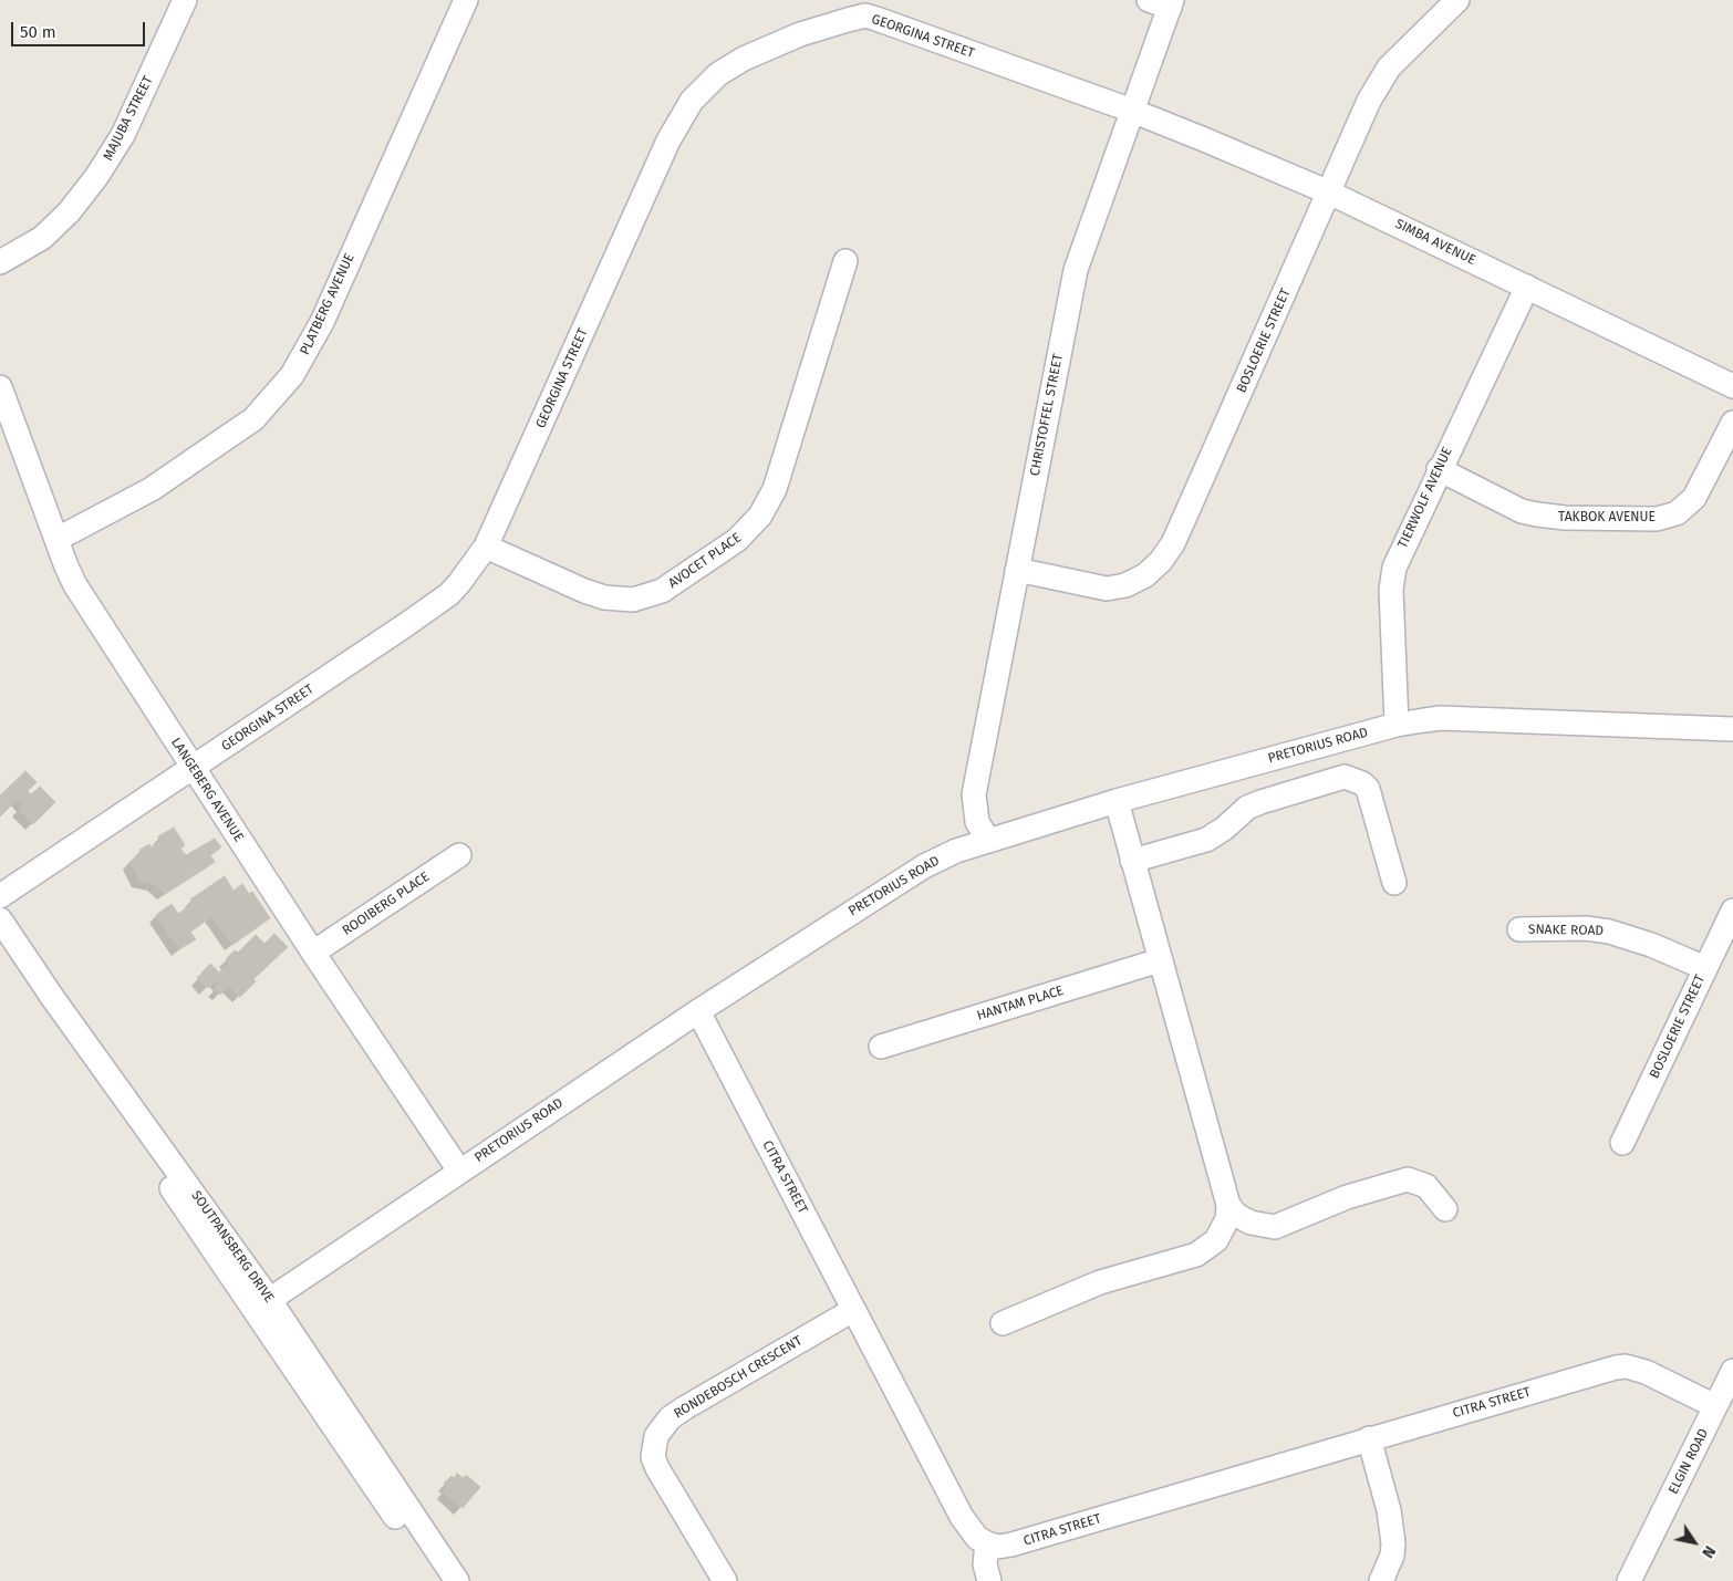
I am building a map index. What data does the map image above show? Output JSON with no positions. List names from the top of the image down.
{
  "streets": {
    "street": [
      "GEORGINA STREET",
      "MAJUBA STREET",
      "SIMBA AVENUE",
      "PLATBERG AVENUE",
      "BOSLOERIE STREET",
      "CHRISTOFFEL STREET",
      "TIERWOLF AVENUE",
      "TAKBOK AVENUE",
      "AVOCET PLACE",
      "PRETORIUS ROAD",
      "LANGEBERG AVENUE",
      "ROOIBERG PLACE",
      "SNAKE ROAD",
      "HANTAM PLACE",
      "CITRA STREET",
      "SOUTPANSBERG DRIVE",
      "RONDEBOSCH CRESCENT",
      "ELGIN ROAD"
    ]
  },
  "crossings": [
    ["GEORGINA STREET", "SIMBA AVENUE"],
    ["GEORGINA STREET", "CHRISTOFFEL STREET"],
    ["GEORGINA STREET", "AVOCET PLACE"],
    ["GEORGINA STREET", "LANGEBERG AVENUE"],
    ["SIMBA AVENUE", "BOSLOERIE STREET"],
    ["SIMBA AVENUE", "CHRISTOFFEL STREET"],
    ["SIMBA AVENUE", "TIERWOLF AVENUE"],
    ["PLATBERG AVENUE", "LANGEBERG AVENUE"],
    ["BOSLOERIE STREET", "CHRISTOFFEL STREET"],
    ["BOSLOERIE STREET", "SNAKE ROAD"],
    ["CHRISTOFFEL STREET", "PRETORIUS ROAD"],
    ["TIERWOLF AVENUE", "TAKBOK AVENUE"],
    ["TIERWOLF AVENUE", "PRETORIUS ROAD"],
    ["PRETORIUS ROAD", "LANGEBERG AVENUE"],
    ["PRETORIUS ROAD", "CITRA STREET"],
    ["PRETORIUS ROAD", "SOUTPANSBERG DRIVE"],
    ["LANGEBERG AVENUE", "ROOIBERG PLACE"],
    ["CITRA STREET", "RONDEBOSCH CRESCENT"],
    ["CITRA STREET", "ELGIN ROAD"]
  ],
  "scale_bar": "50 m",
  "north": "bottom right"
}
